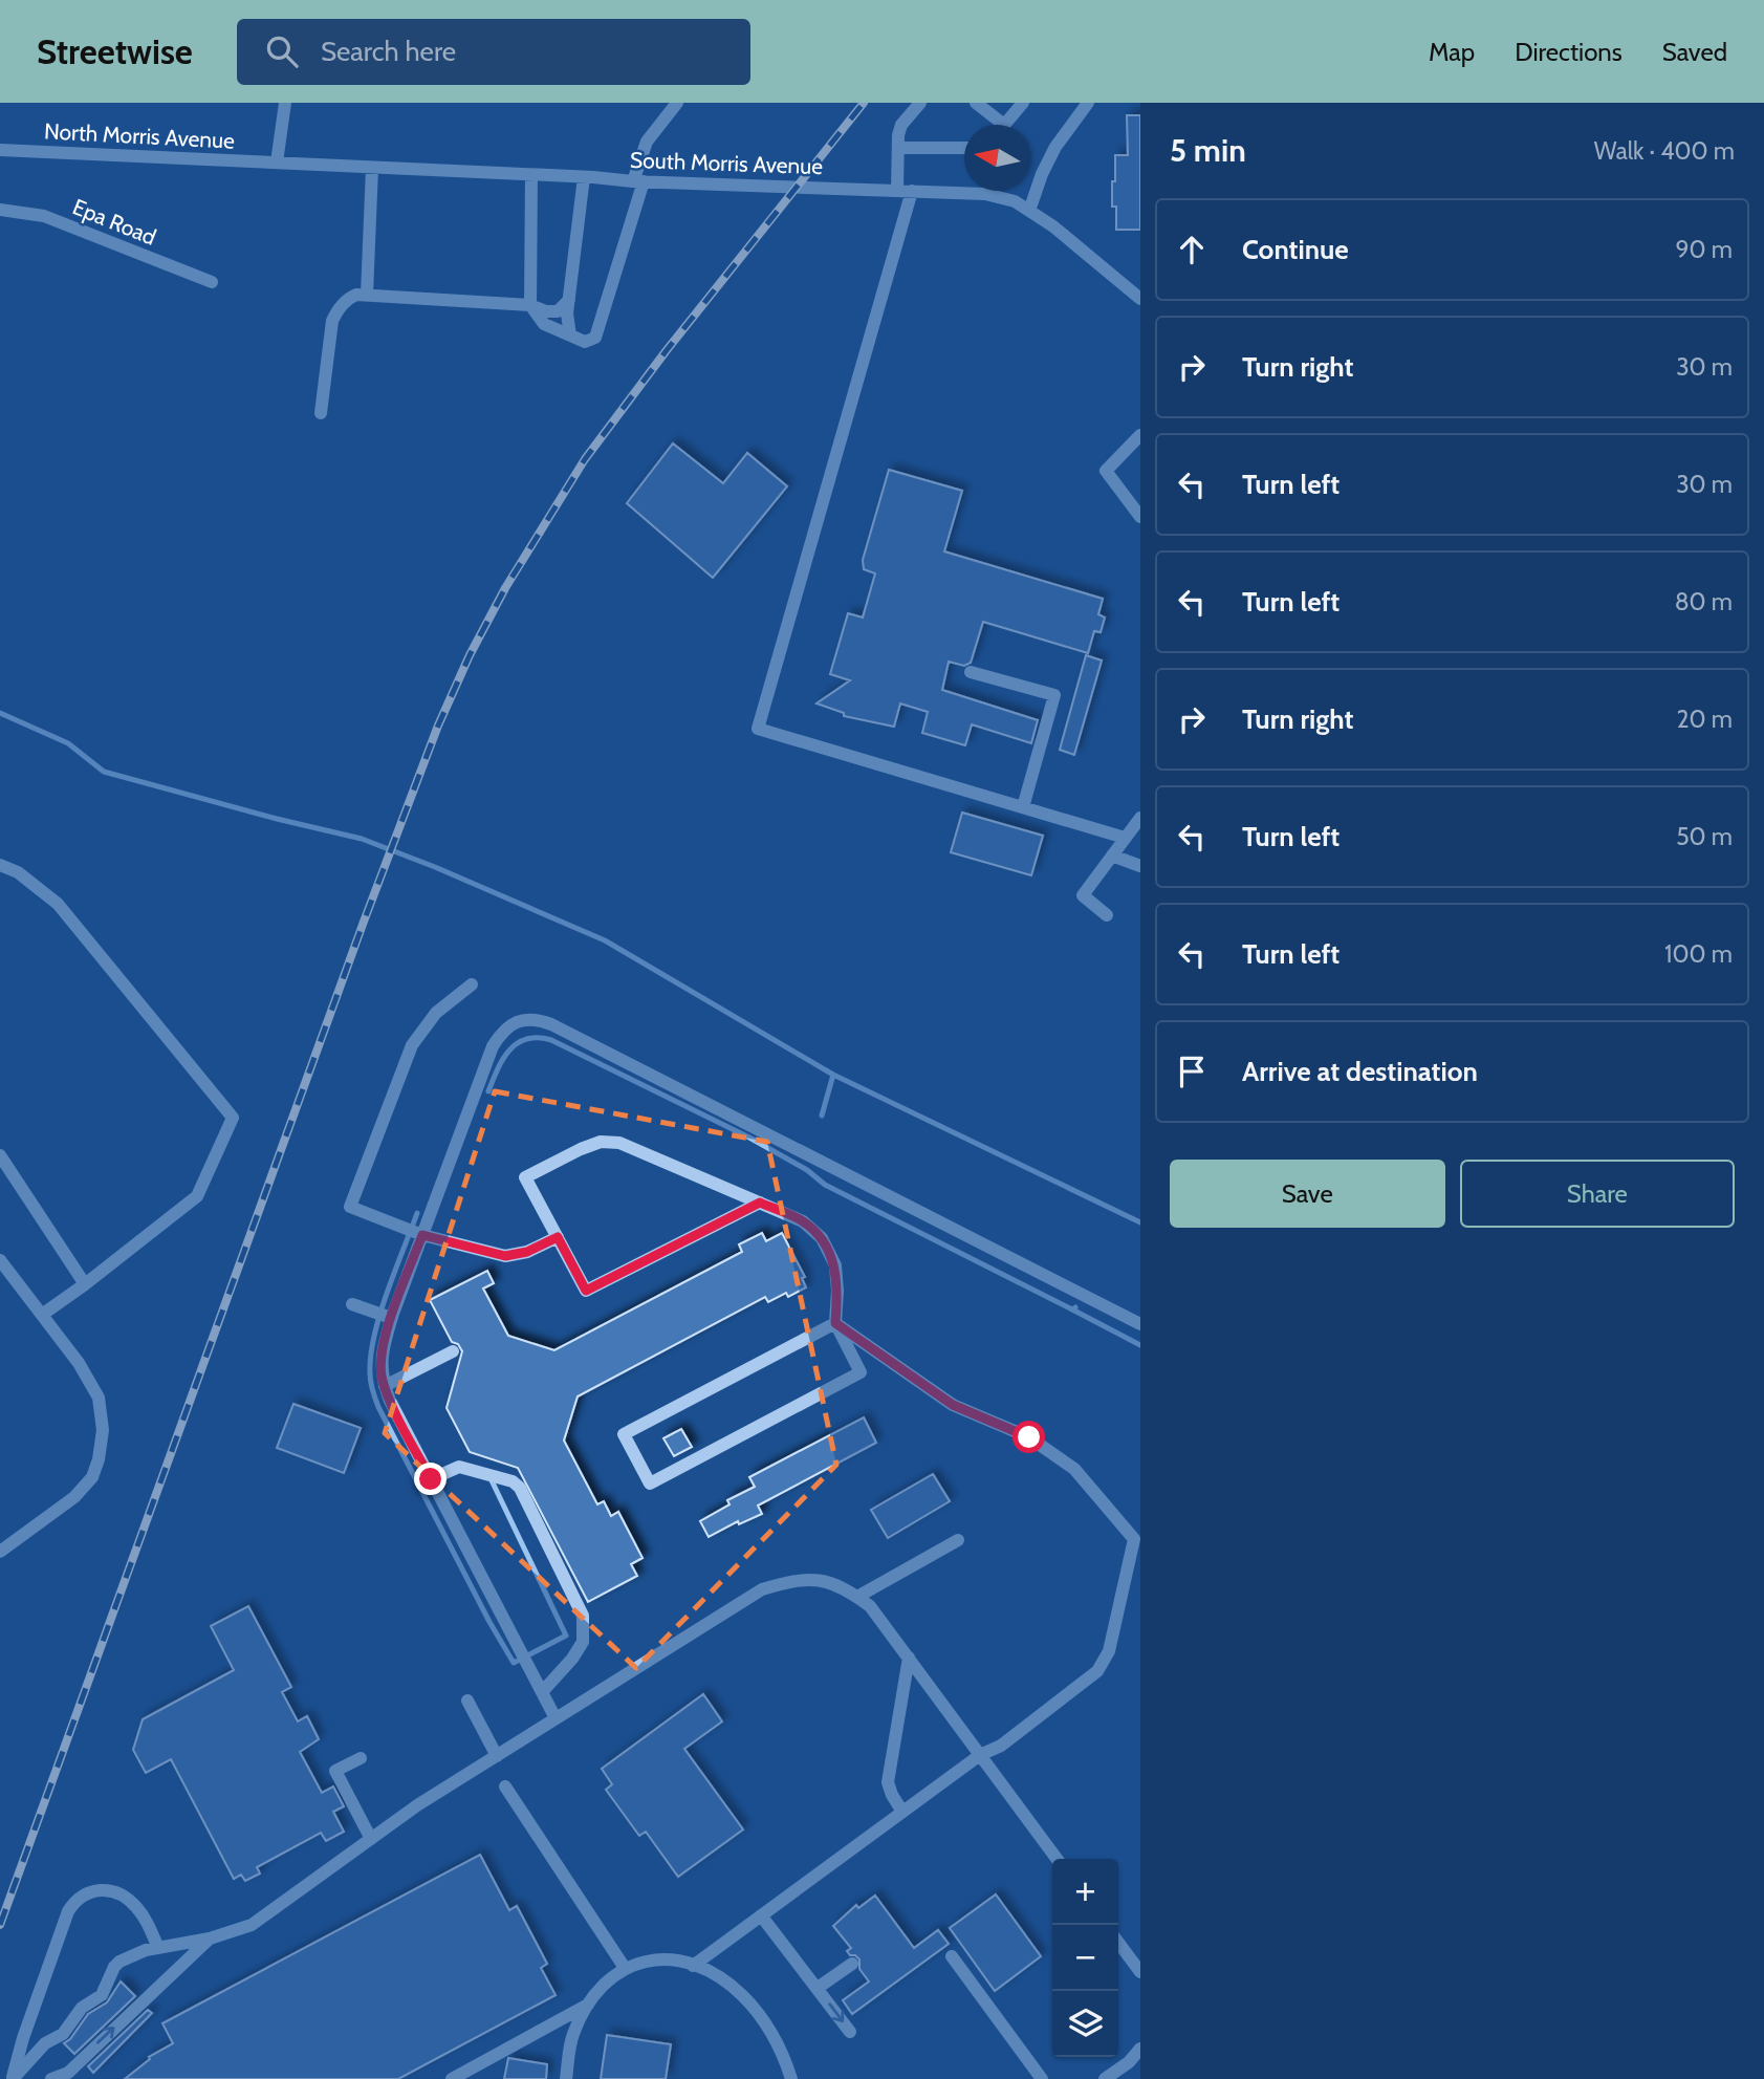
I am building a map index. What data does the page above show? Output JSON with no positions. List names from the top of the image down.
{
  "streets": {
    "street": ["North Morris Avenue", "South Morris Avenue", "Epa Road"]
  },
  "crossings": [
    ["North Morris Avenue", "South Morris Avenue"]
  ],
  "north": "left",
  "page": {
    "header": "Streetwise",
    "search": "Search here",
    "nav": ["Map", "Directions", "Saved"],
    "heading": ["5 min", "Walk · 400 m"],
    "list": [
      ["Continue", "90 m"],
      ["Turn right", "30 m"],
      ["Turn left", "30 m"],
      ["Turn left", "80 m"],
      ["Turn right", "20 m"],
      ["Turn left", "50 m"],
      ["Turn left", "100 m"],
      "Arrive at destination"
    ],
    "buttons": ["Save", "Share"],
    "map_buttons": ["+", "−"]
  }
}
